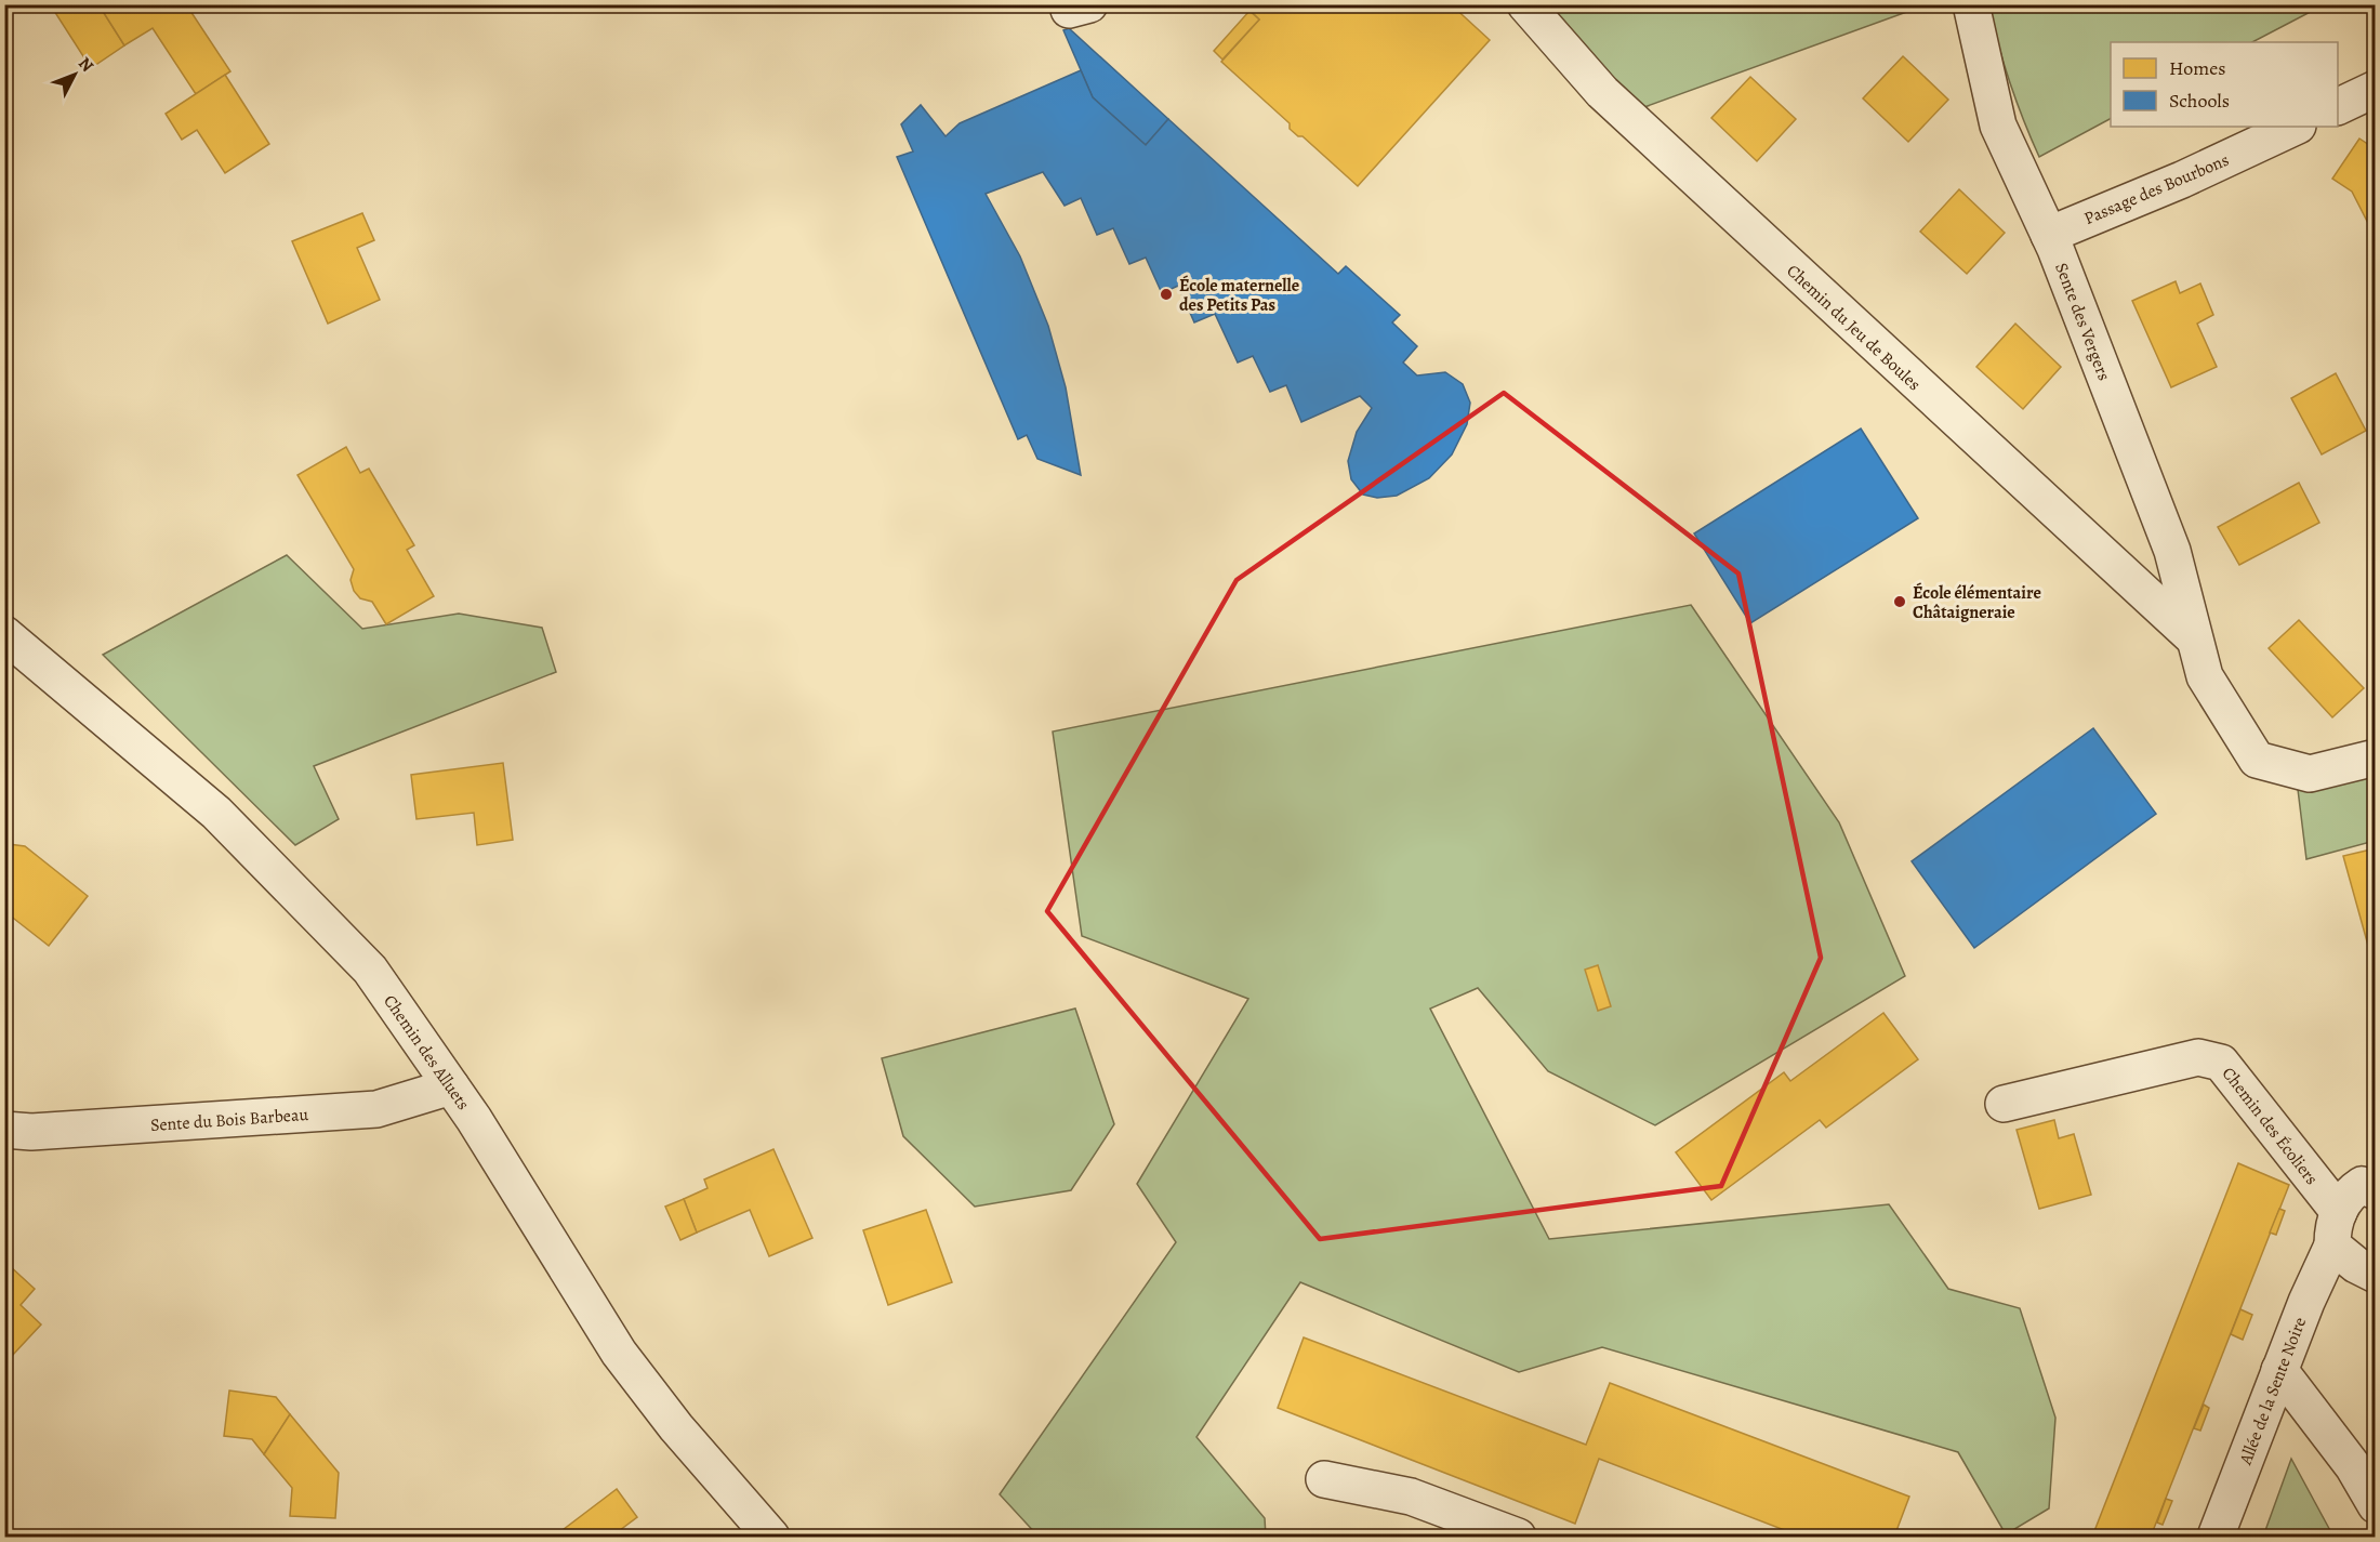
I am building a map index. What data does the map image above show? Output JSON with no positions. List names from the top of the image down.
{
  "streets": {
    "street": [
      "Passage des Bourbons",
      "Sente des Vergers",
      "Chemin du Jeu de Boules",
      "Chemin des Alluets",
      "Sente du Bois Barbeau",
      "Chemin des Écoliers",
      "Allée de la Sente Noire"
    ]
  },
  "crossings": [
    ["Passage des Bourbons", "Sente des Vergers"],
    ["Sente des Vergers", "Chemin du Jeu de Boules"],
    ["Chemin des Alluets", "Sente du Bois Barbeau"],
    ["Chemin des Écoliers", "Allée de la Sente Noire"]
  ],
  "places": ["École maternelle des Petits Pas", "École élémentaire Châtaigneraie"],
  "legend": ["Homes", "Schools"],
  "north": "top right"
}
